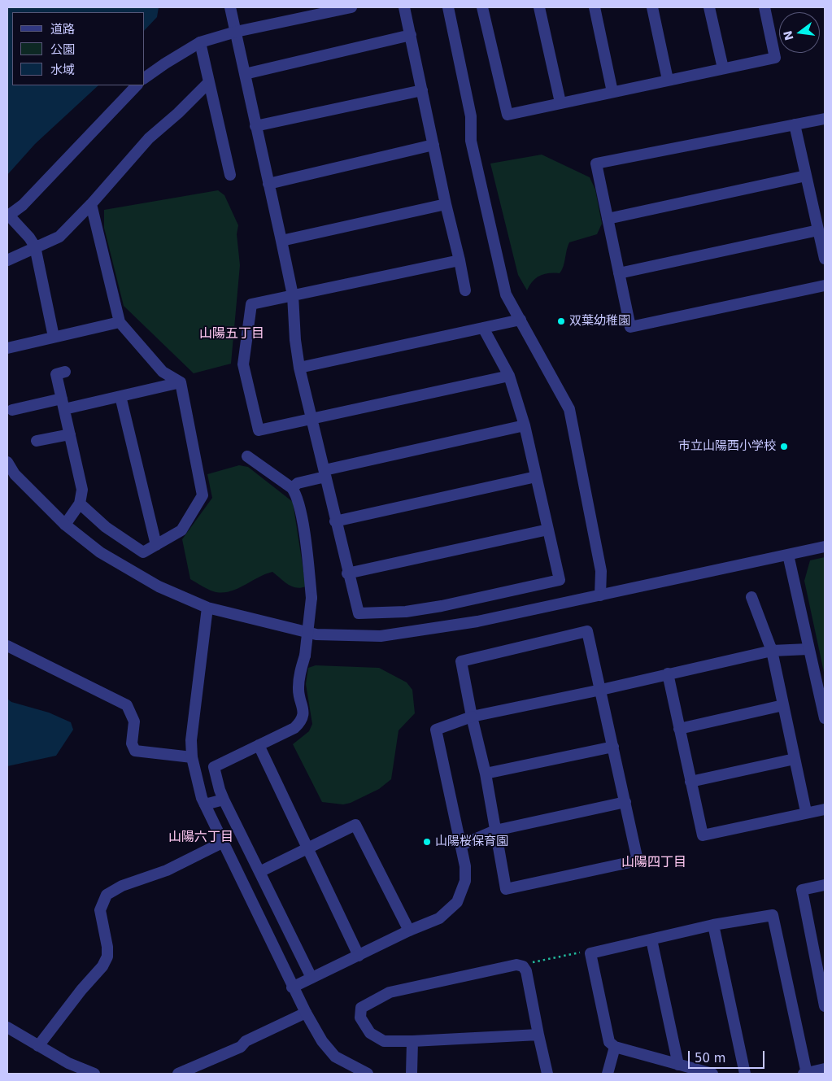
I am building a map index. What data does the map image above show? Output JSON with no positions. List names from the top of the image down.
{
  "districts": ["山陽五丁目", "山陽六丁目", "山陽四丁目"],
  "places": ["双葉幼稚園", "市立山陽西小学校", "山陽桜保育園"],
  "legend": ["道路", "公園", "水域"],
  "scale_bar": "50 m",
  "north": "left"
}
